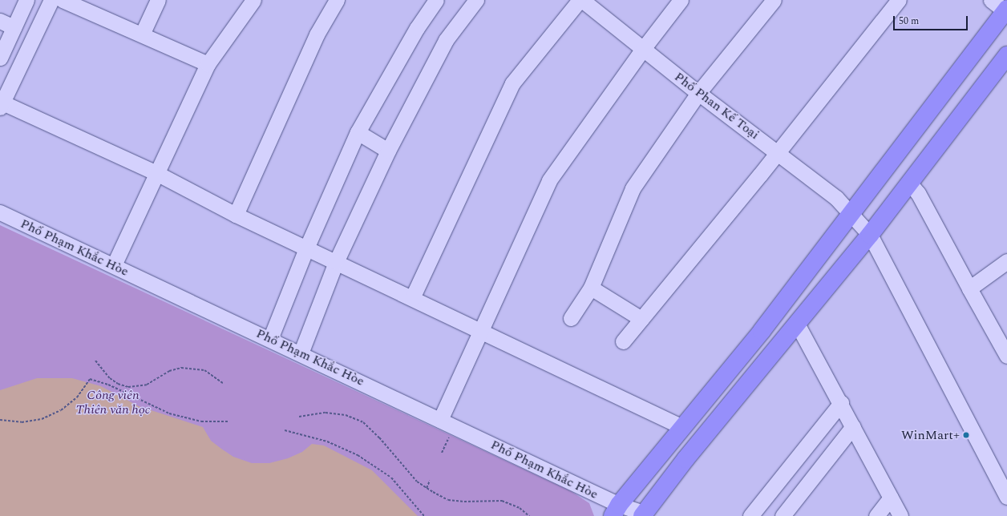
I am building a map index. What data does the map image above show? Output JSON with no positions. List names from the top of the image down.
{
  "streets": {
    "street": ["Phố Phan Kế Toại", "Phố Phạm Khắc Hòe"]
  },
  "parks": ["Công viên Thiên văn học"],
  "places": ["WinMart+"],
  "scale_bar": "50 m"
}
